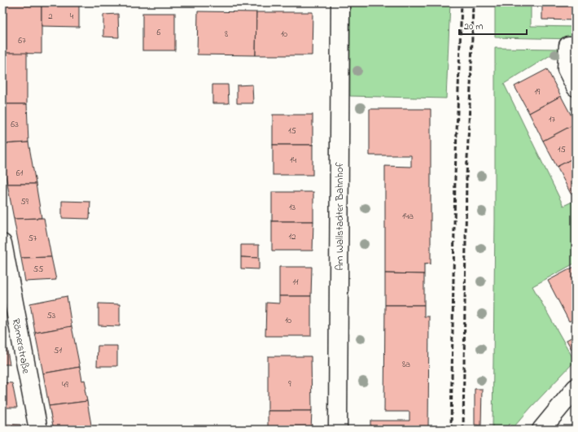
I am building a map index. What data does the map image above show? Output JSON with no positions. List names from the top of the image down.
{
  "streets": {
    "street": ["Am Wallstadter Bahnhof", "Römerstraße"]
  },
  "house_numbers": [
    "2",
    "4",
    "6",
    "8",
    "10",
    "67",
    "19",
    "17",
    "63",
    "15",
    "15",
    "14",
    "61",
    "59",
    "13",
    "14a",
    "12",
    "57",
    "55",
    "11",
    "53",
    "10",
    "51",
    "8a",
    "9",
    "49"
  ],
  "scale_bar": "20 m"
}
